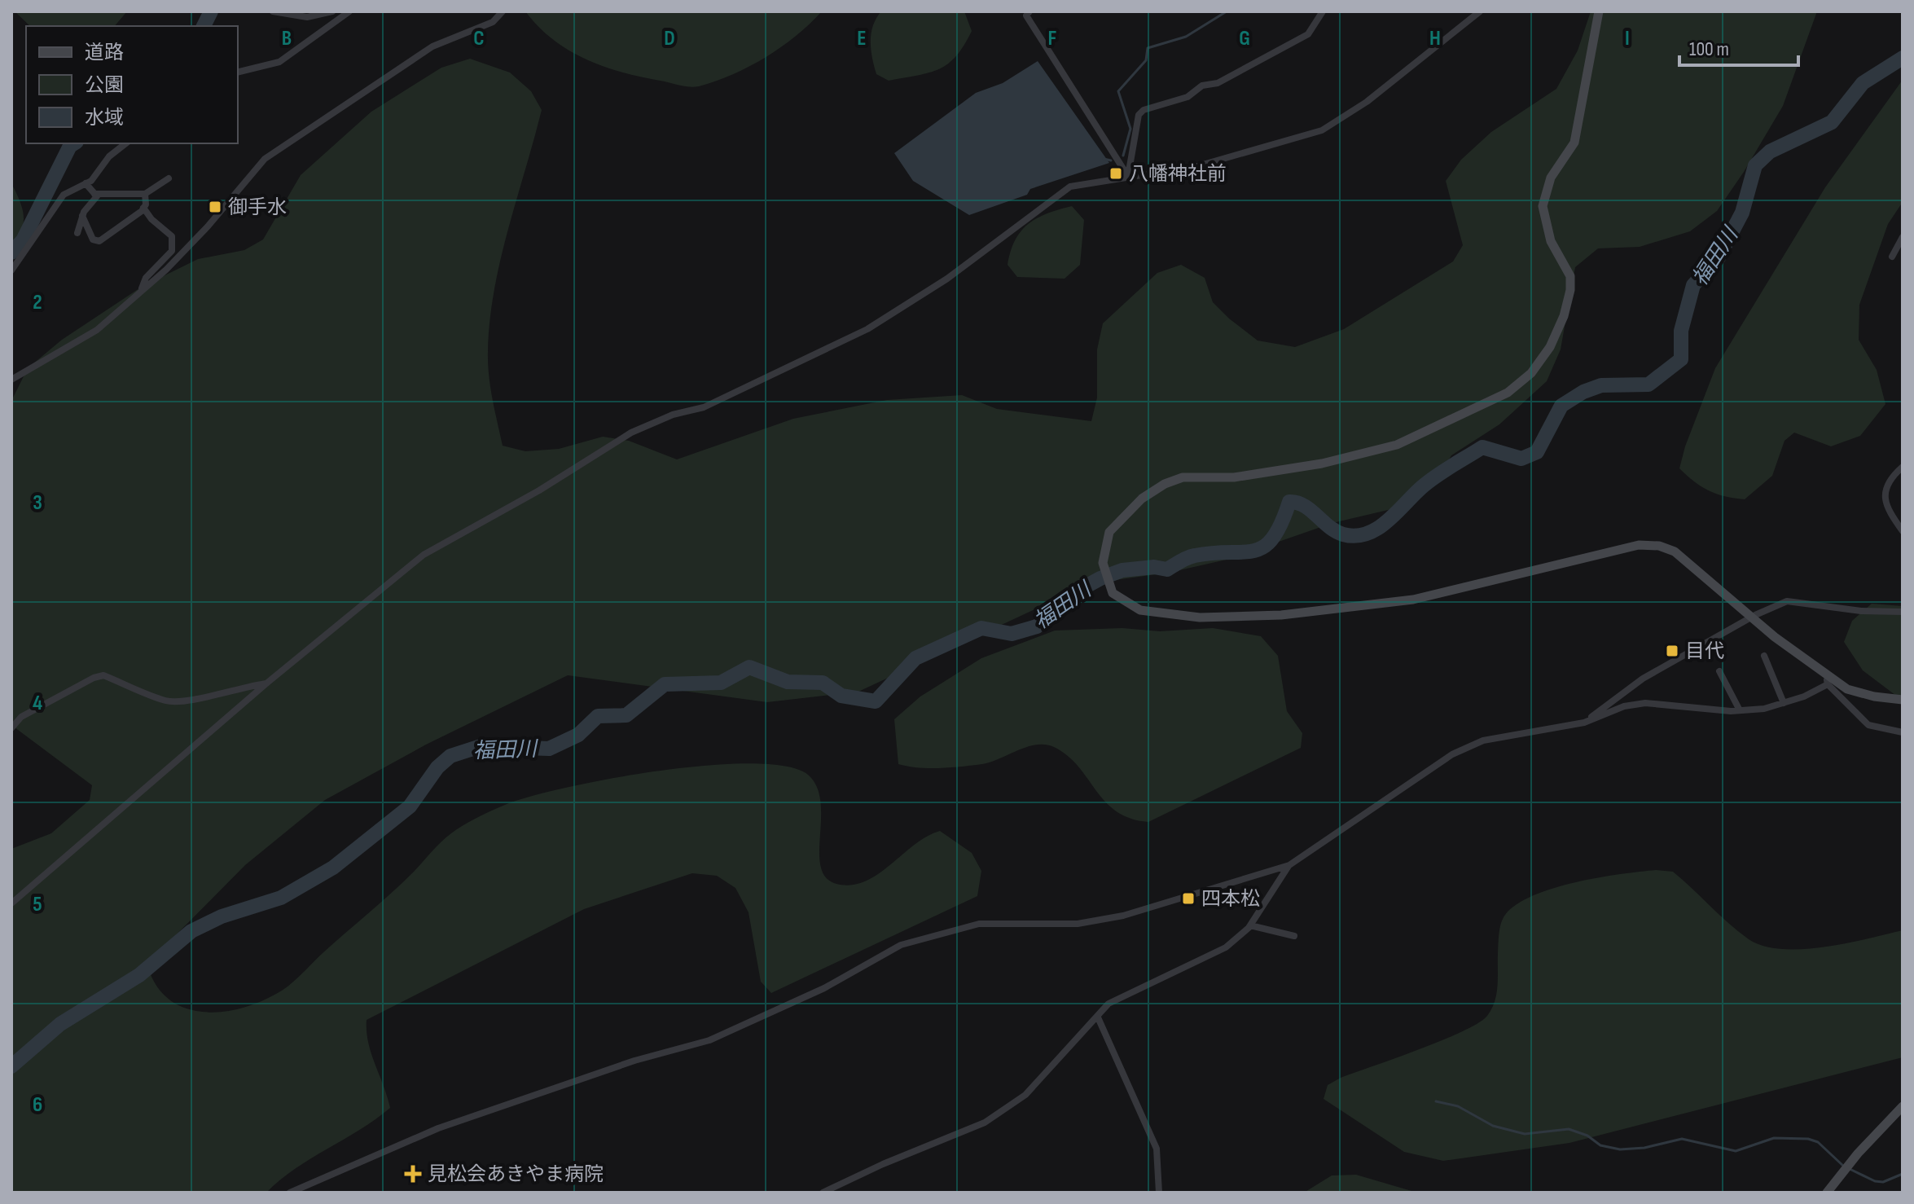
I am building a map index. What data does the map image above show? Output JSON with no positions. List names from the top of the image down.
{
  "water": ["福田川"],
  "places": {
    "transit": [
      "八幡神社前",
      "御手水",
      "目代",
      "四本松"
    ],
    "health": ["見松会あきやま病院"]
  },
  "legend": ["道路", "公園", "水域"],
  "scale_bar": "100 m",
  "grid": {
    "columns": [
      "B",
      "C",
      "D",
      "E",
      "F",
      "G",
      "H",
      "I"
    ],
    "rows": [
      "2",
      "3",
      "4",
      "5",
      "6"
    ]
  }
}
